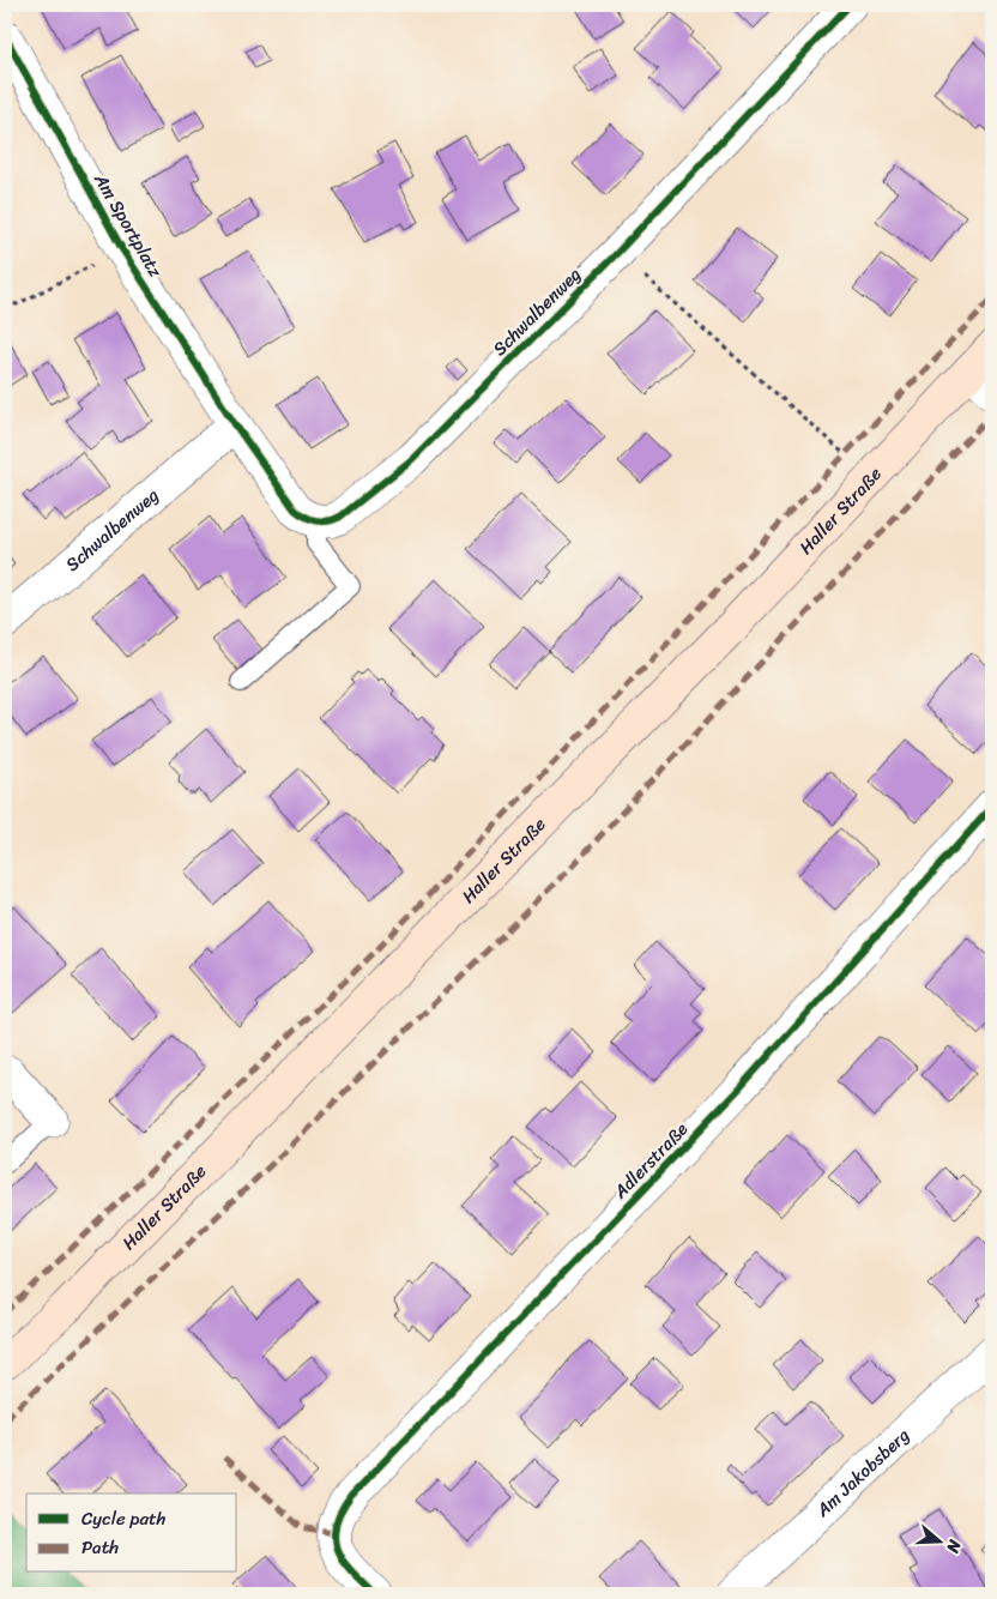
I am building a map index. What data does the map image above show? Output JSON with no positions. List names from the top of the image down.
{
  "streets": {
    "main road": ["Haller Straße"],
    "street": [
      "Am Sportplatz",
      "Schwalbenweg",
      "Adlerstraße",
      "Am Jakobsberg"
    ]
  },
  "crossings": [
    ["Am Sportplatz", "Schwalbenweg"]
  ],
  "legend": ["Cycle path", "Path"],
  "north": "right"
}
